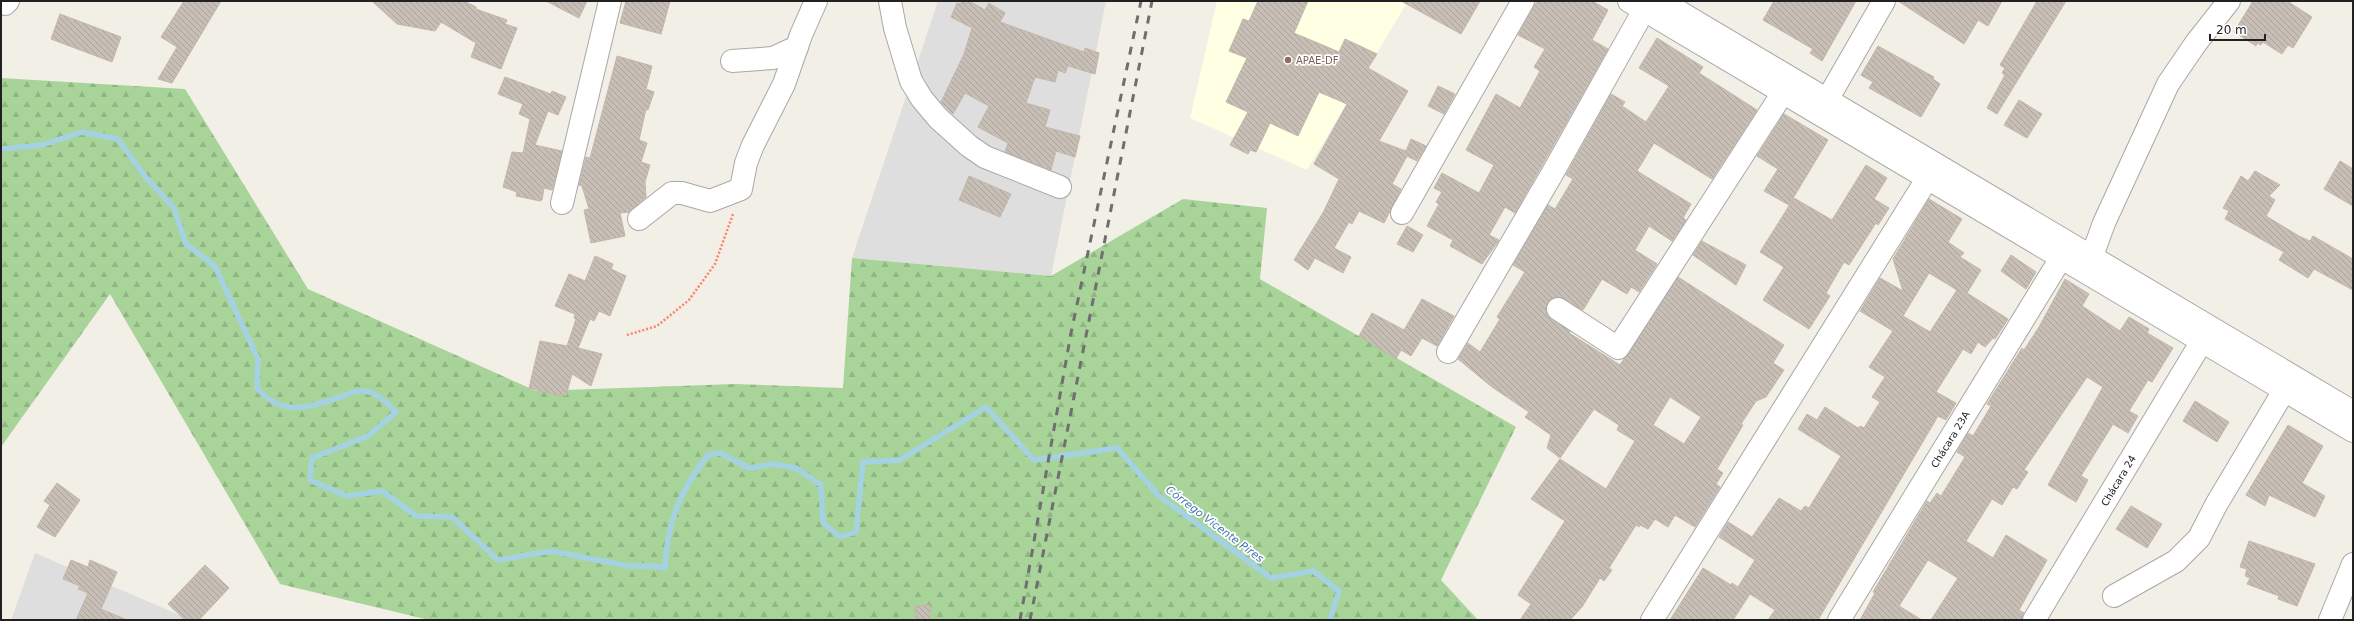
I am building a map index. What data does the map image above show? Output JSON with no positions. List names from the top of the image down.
{
  "streets": {
    "street": ["Chácara 23A", "Chácara 24"]
  },
  "water": ["Córrego Vicente Pires"],
  "places": ["APAE-DF"],
  "scale_bar": "20 m"
}
